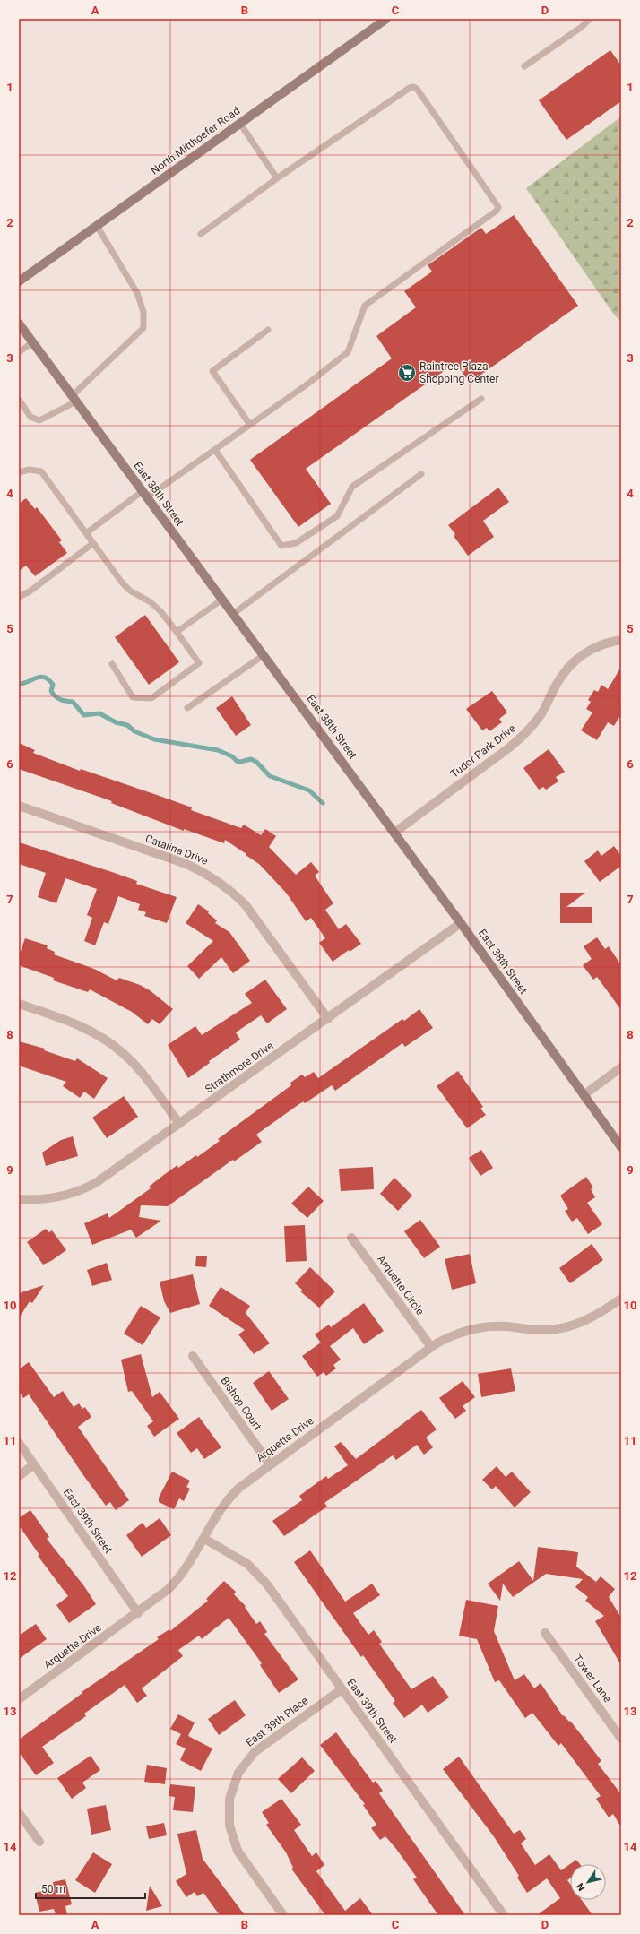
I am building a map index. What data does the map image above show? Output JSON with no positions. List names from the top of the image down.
{
  "streets": {
    "main road": ["North Mitthoefer Road", "East 38th Street"],
    "street": [
      "Tudor Park Drive",
      "Catalina Drive",
      "Strathmore Drive",
      "Arquette Circle",
      "Bishop Court",
      "Arquette Drive",
      "East 39th Street",
      "Tower Lane",
      "East 39th Place"
    ]
  },
  "crossings": [
    ["East 38th Street", "Tudor Park Drive"],
    ["East 38th Street", "Strathmore Drive"],
    ["Catalina Drive", "Strathmore Drive"],
    ["Arquette Circle", "Arquette Drive"],
    ["Bishop Court", "Arquette Drive"],
    ["Arquette Drive", "East 39th Street"],
    ["East 39th Street", "East 39th Place"]
  ],
  "places": {
    "supermarket": ["Raintree Plaza Shopping Center"]
  },
  "scale_bar": "50 m",
  "north": "bottom left",
  "grid": {
    "columns": [
      "A",
      "B",
      "C",
      "D"
    ],
    "rows": [
      "1",
      "2",
      "3",
      "4",
      "5",
      "6",
      "7",
      "8",
      "9",
      "10",
      "11",
      "12",
      "13",
      "14"
    ]
  }
}
